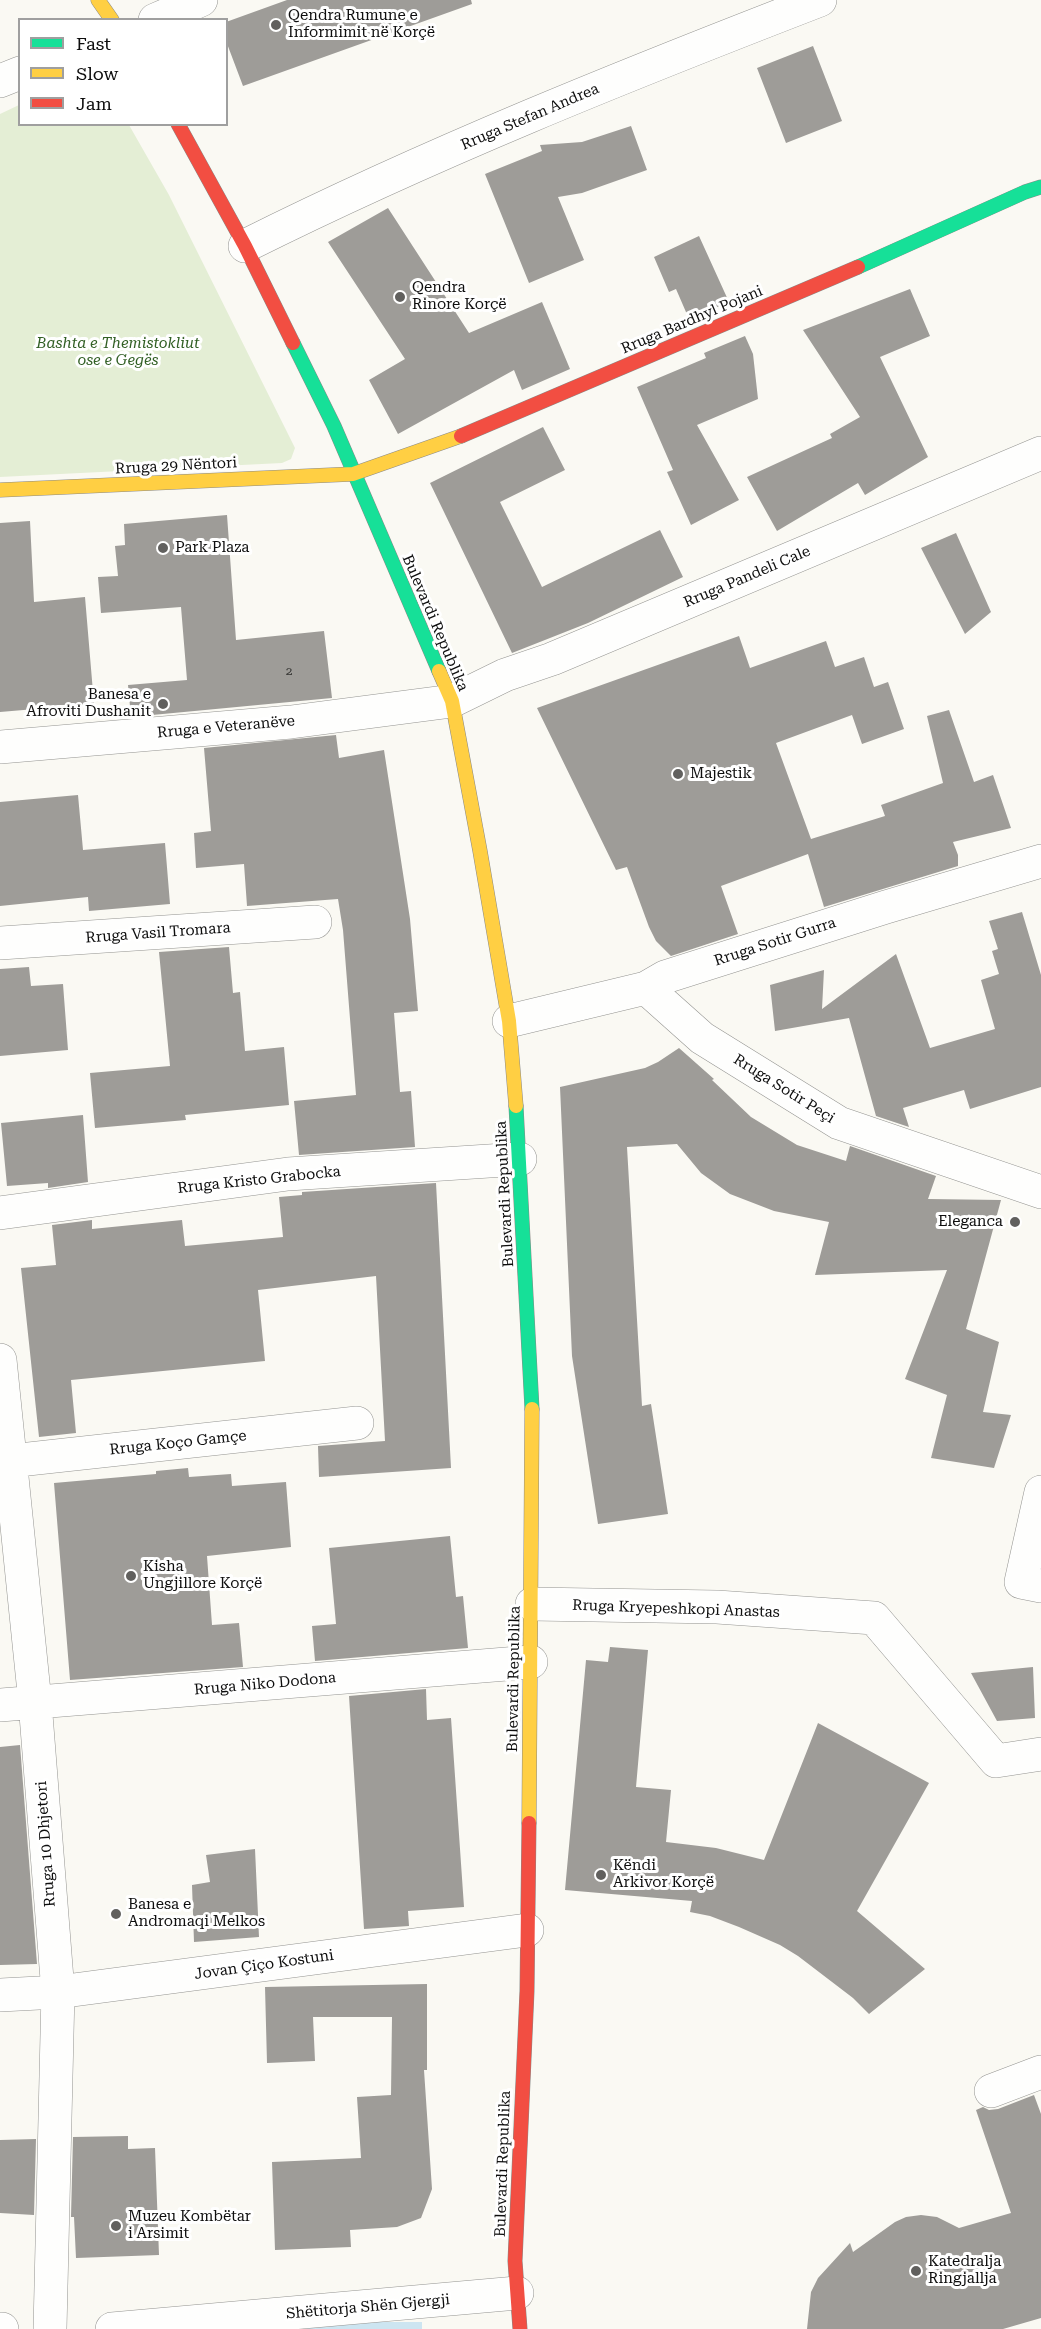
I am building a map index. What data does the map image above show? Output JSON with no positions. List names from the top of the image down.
{
  "streets": {
    "street": [
      "Rruga Stefan Andrea",
      "Rruga Bardhyl Pojani",
      "Rruga 29 Nëntori",
      "Rruga Pandeli Cale",
      "Bulevardi Republika",
      "Rruga e Veteranëve",
      "Rruga Vasil Tromara",
      "Rruga Sotir Gurra",
      "Rruga Sotir Peçi",
      "Rruga Kristo Grabocka",
      "Rruga Koço Gamçe",
      "Rruga Kryepeshkopi Anastas",
      "Rruga Niko Dodona",
      "Rruga 10 Dhjetori",
      "Jovan Çiço Kostuni",
      "Shëtitorja Shën Gjergji"
    ]
  },
  "crossings": [
    ["Rruga Stefan Andrea", "Bulevardi Republika"],
    ["Rruga Bardhyl Pojani", "Rruga 29 Nëntori"],
    ["Rruga Bardhyl Pojani", "Bulevardi Republika"],
    ["Rruga 29 Nëntori", "Bulevardi Republika"],
    ["Rruga Pandeli Cale", "Bulevardi Republika"],
    ["Rruga Pandeli Cale", "Rruga e Veteranëve"],
    ["Bulevardi Republika", "Rruga e Veteranëve"],
    ["Bulevardi Republika", "Rruga Sotir Gurra"],
    ["Bulevardi Republika", "Rruga Kristo Grabocka"],
    ["Bulevardi Republika", "Rruga Kryepeshkopi Anastas"],
    ["Bulevardi Republika", "Rruga Niko Dodona"],
    ["Bulevardi Republika", "Jovan Çiço Kostuni"],
    ["Bulevardi Republika", "Shëtitorja Shën Gjergji"],
    ["Rruga Sotir Gurra", "Rruga Sotir Peçi"],
    ["Rruga Koço Gamçe", "Rruga 10 Dhjetori"],
    ["Rruga Niko Dodona", "Rruga 10 Dhjetori"],
    ["Rruga 10 Dhjetori", "Jovan Çiço Kostuni"]
  ],
  "parks": ["Bashta e Themistokliut ose e Gegës"],
  "places": [
    "Qendra Rumune e Informimit në Korçë",
    "Qendra Rinore Korçë",
    "Park Plaza",
    "Banesa e Afroviti Dushanit",
    "Majestik",
    "Eleganca",
    "Kisha Ungjillore Korçë",
    "Këndi Arkivor Korçë",
    "Banesa e Andromaqi Melkos",
    "Muzeu Kombëtar i Arsimit",
    "Katedralja Ringjallja"
  ],
  "house_numbers": ["2"],
  "legend": ["Fast", "Slow", "Jam"]
}
